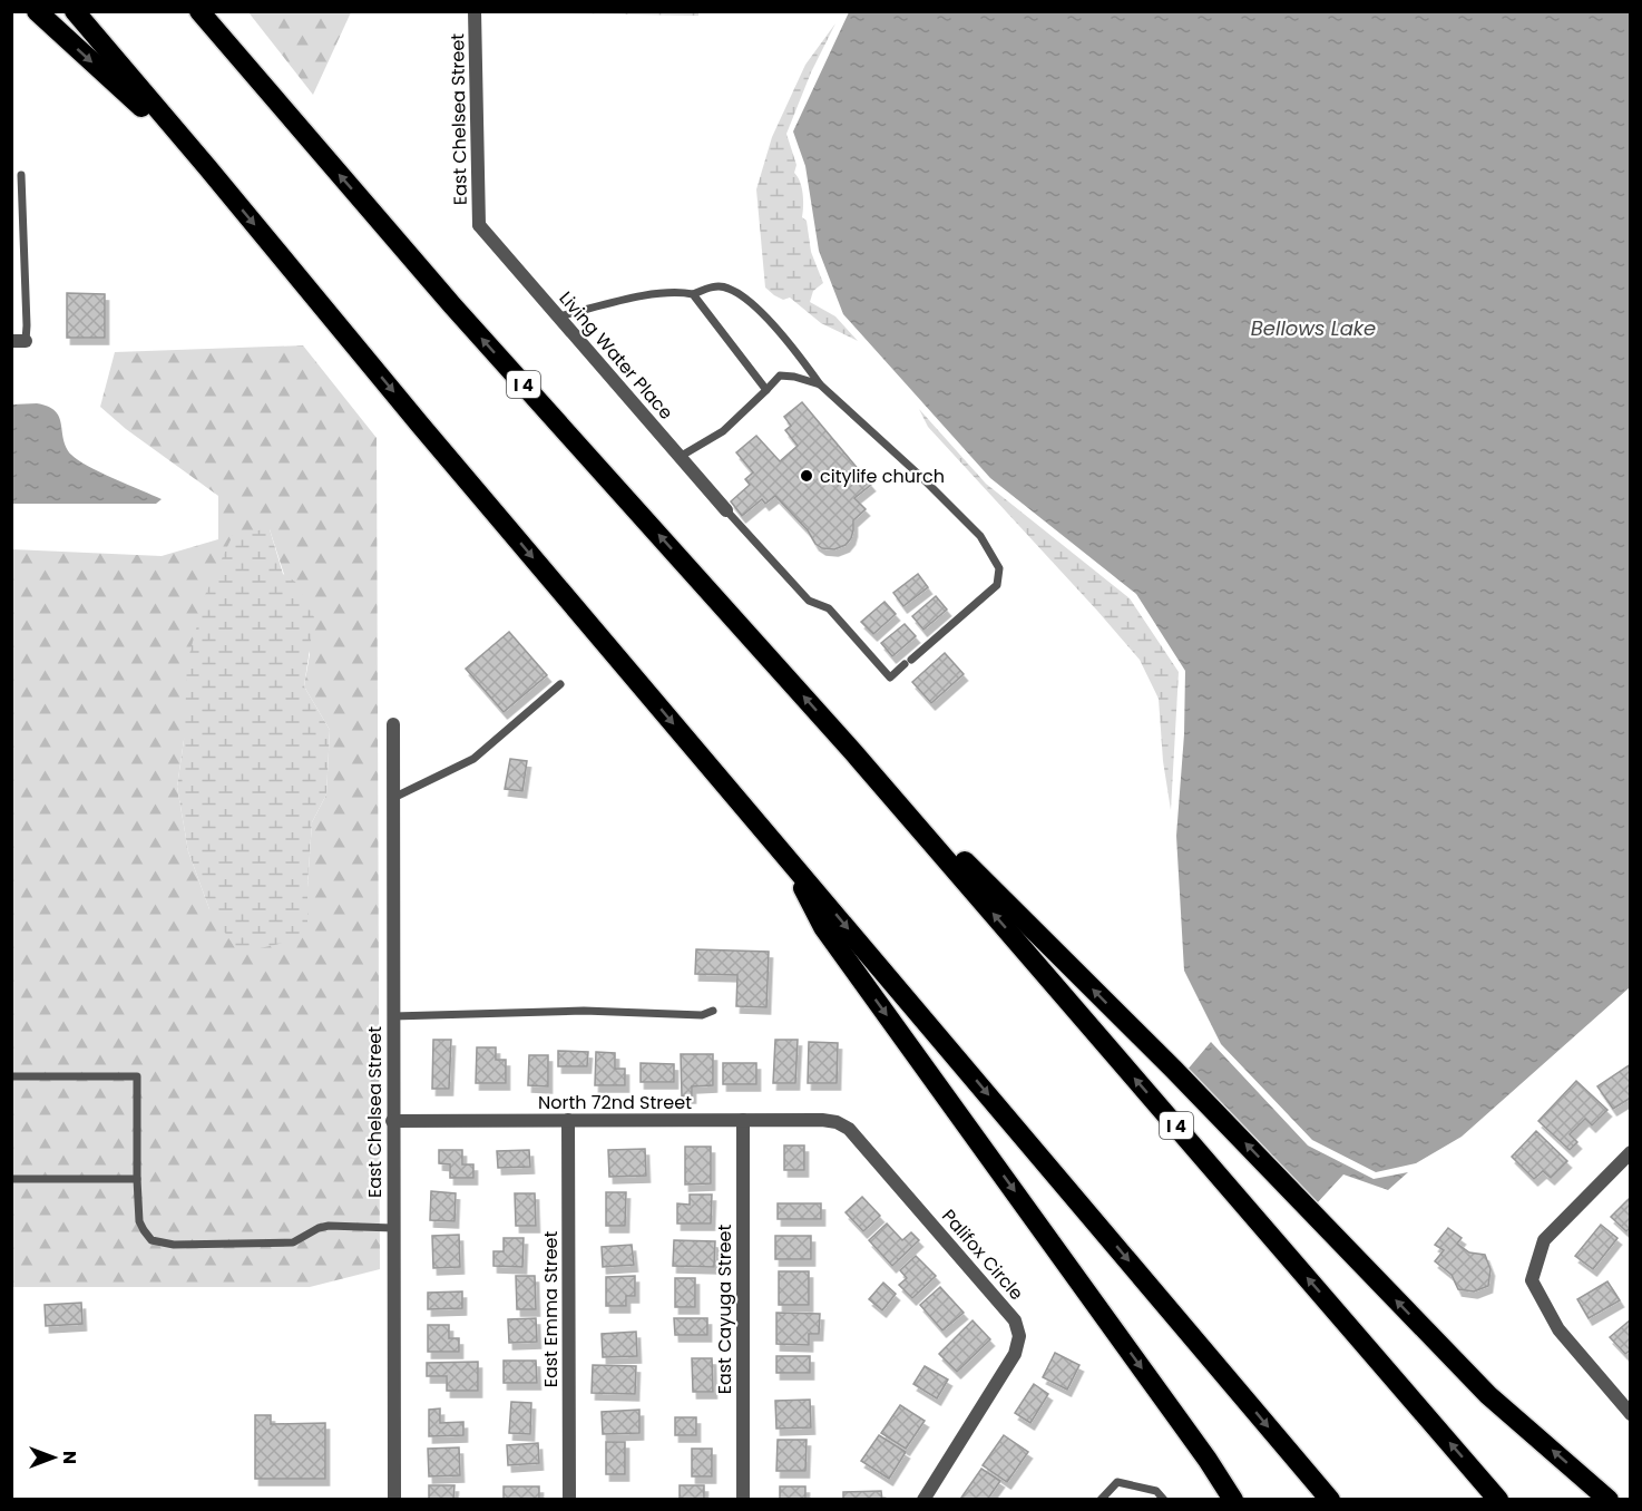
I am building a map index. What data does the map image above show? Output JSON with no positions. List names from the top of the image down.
{
  "streets": {
    "highway": ["I 4"],
    "street": [
      "East Chelsea Street",
      "Living Water Place",
      "North 72nd Street",
      "Palifox Circle",
      "East Emma Street",
      "East Cayuga Street"
    ]
  },
  "crossings": [
    ["East Chelsea Street", "Living Water Place"],
    ["East Chelsea Street", "North 72nd Street"],
    ["North 72nd Street", "Palifox Circle"],
    ["North 72nd Street", "East Emma Street"],
    ["North 72nd Street", "East Cayuga Street"]
  ],
  "water": ["Bellows Lake"],
  "places": ["citylife church"],
  "north": "right"
}
